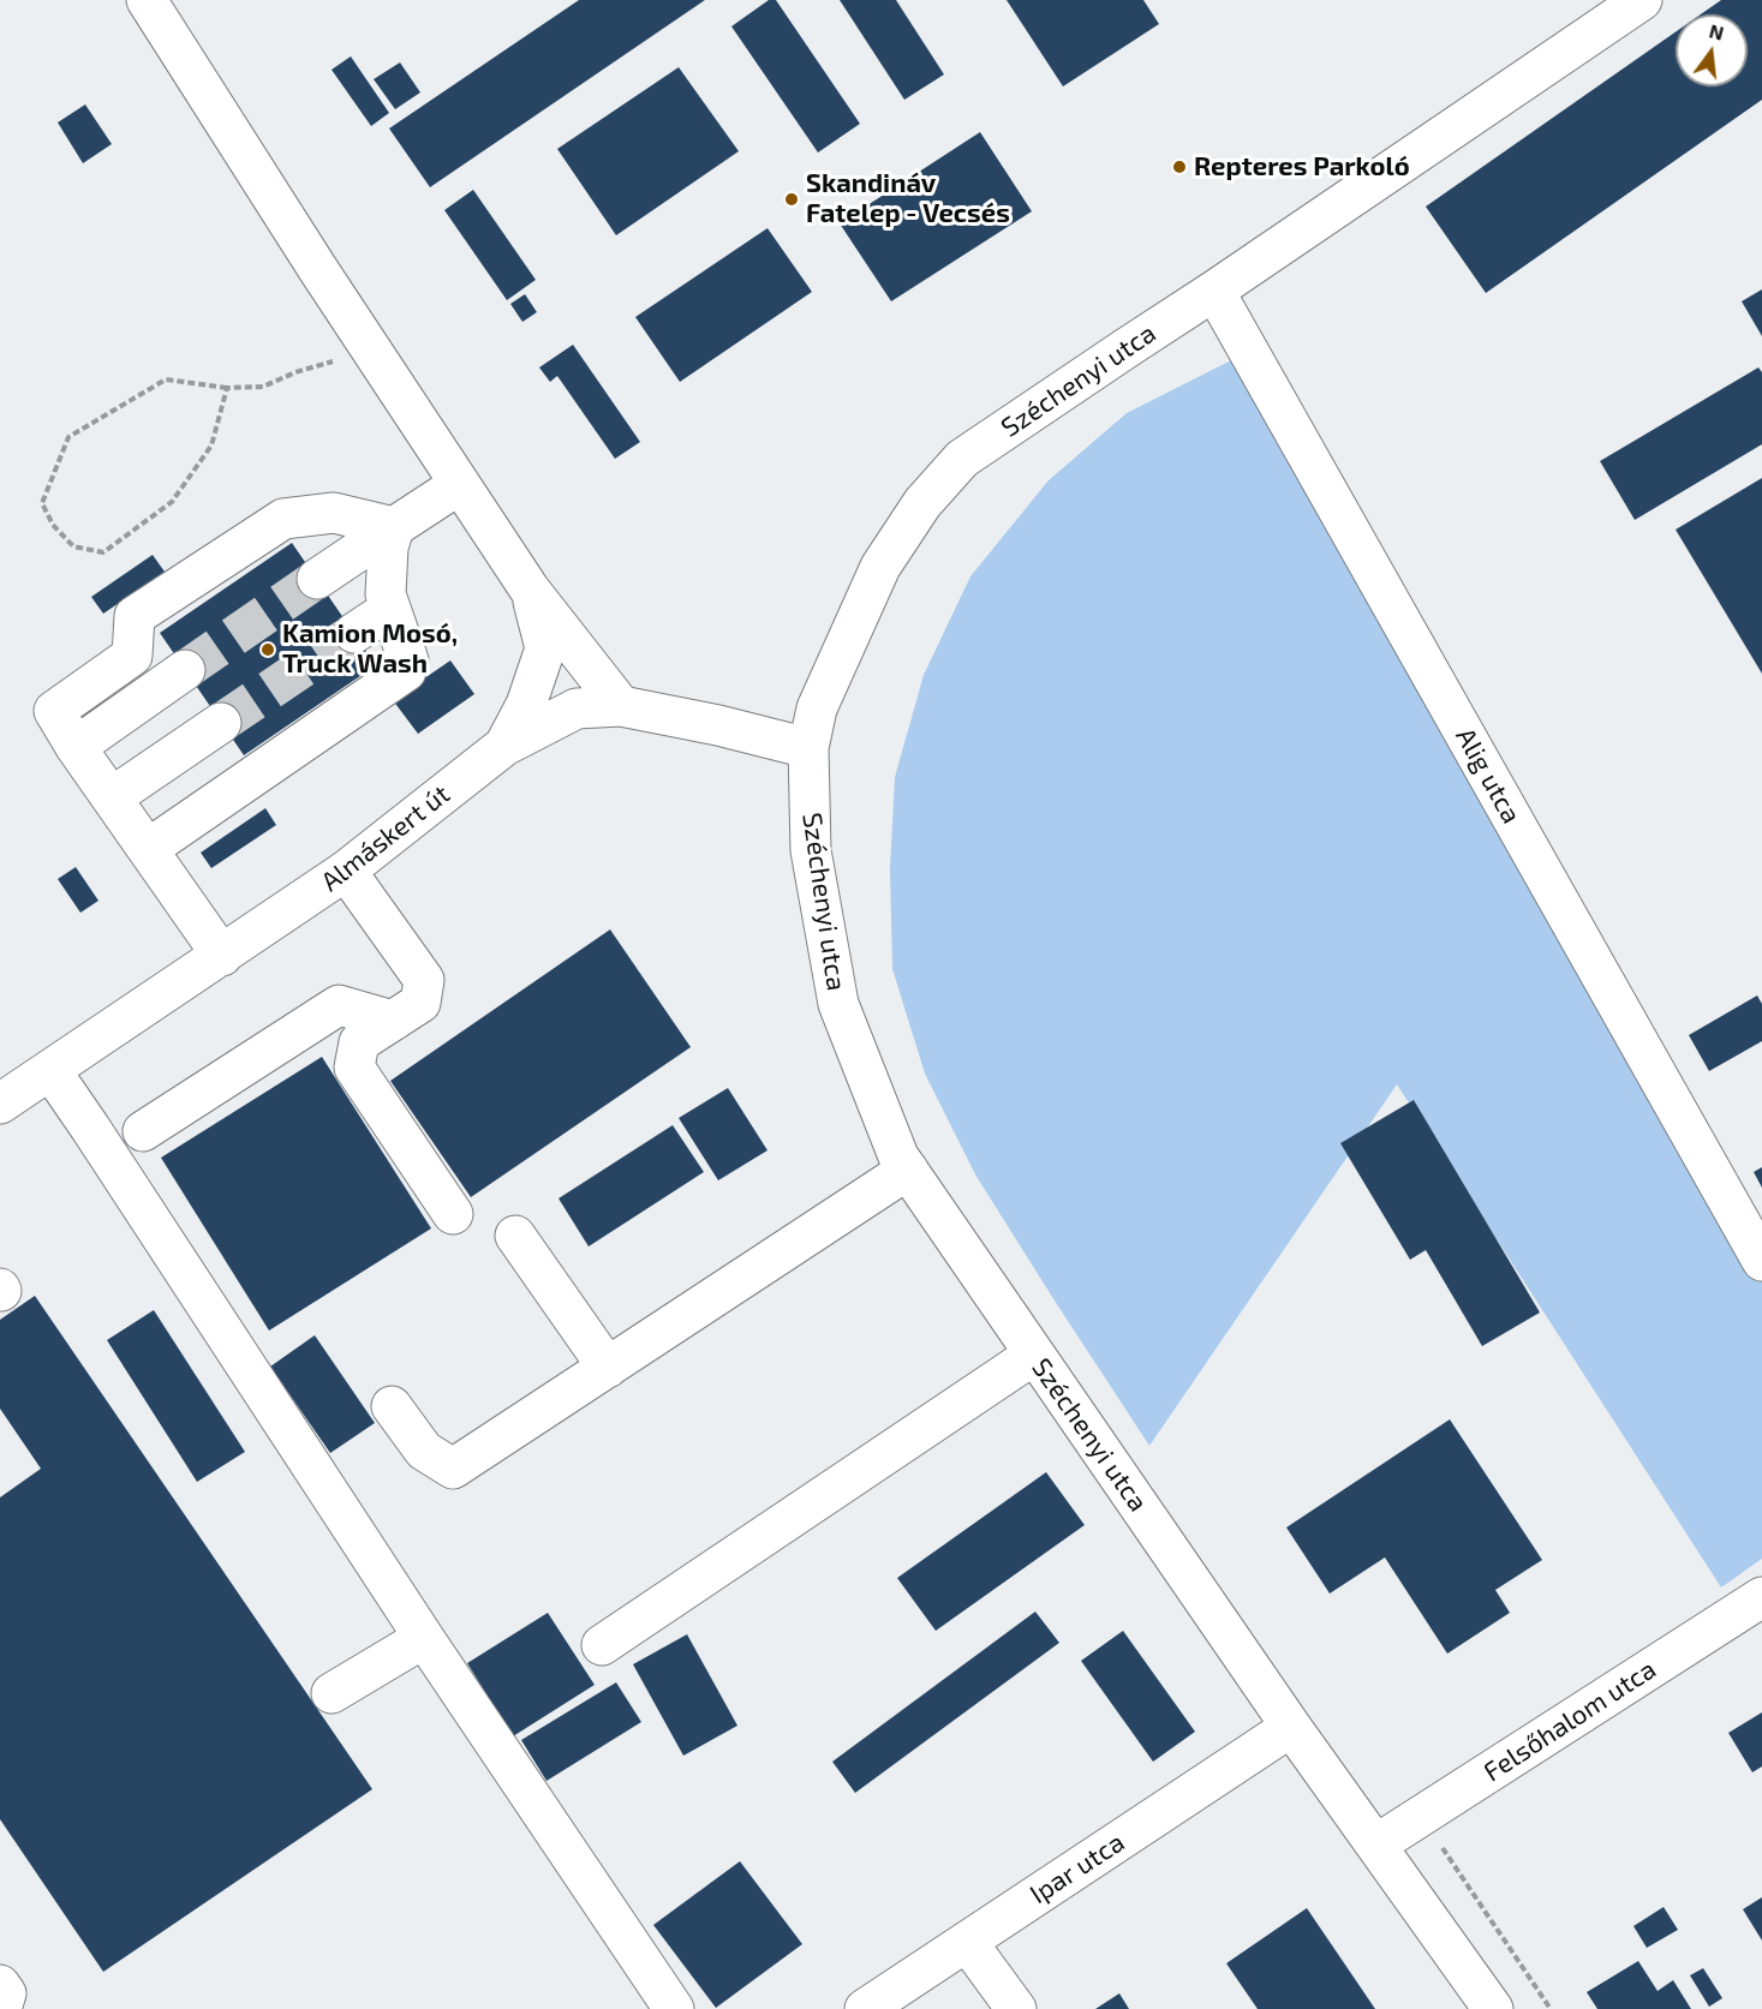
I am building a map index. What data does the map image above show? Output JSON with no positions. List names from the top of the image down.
{
  "streets": {
    "street": [
      "Széchenyi utca",
      "Alig utca",
      "Almáskert út",
      "Felsőhalom utca",
      "Ipar utca"
    ]
  },
  "crossings": [
    ["Széchenyi utca", "Alig utca"],
    ["Széchenyi utca", "Almáskert út"],
    ["Széchenyi utca", "Felsőhalom utca"],
    ["Széchenyi utca", "Ipar utca"]
  ],
  "places": ["Repteres Parkoló", "Skandináv Fatelep - Vecsés", "Kamion Mosó, Truck Wash"],
  "north": "top"
}
